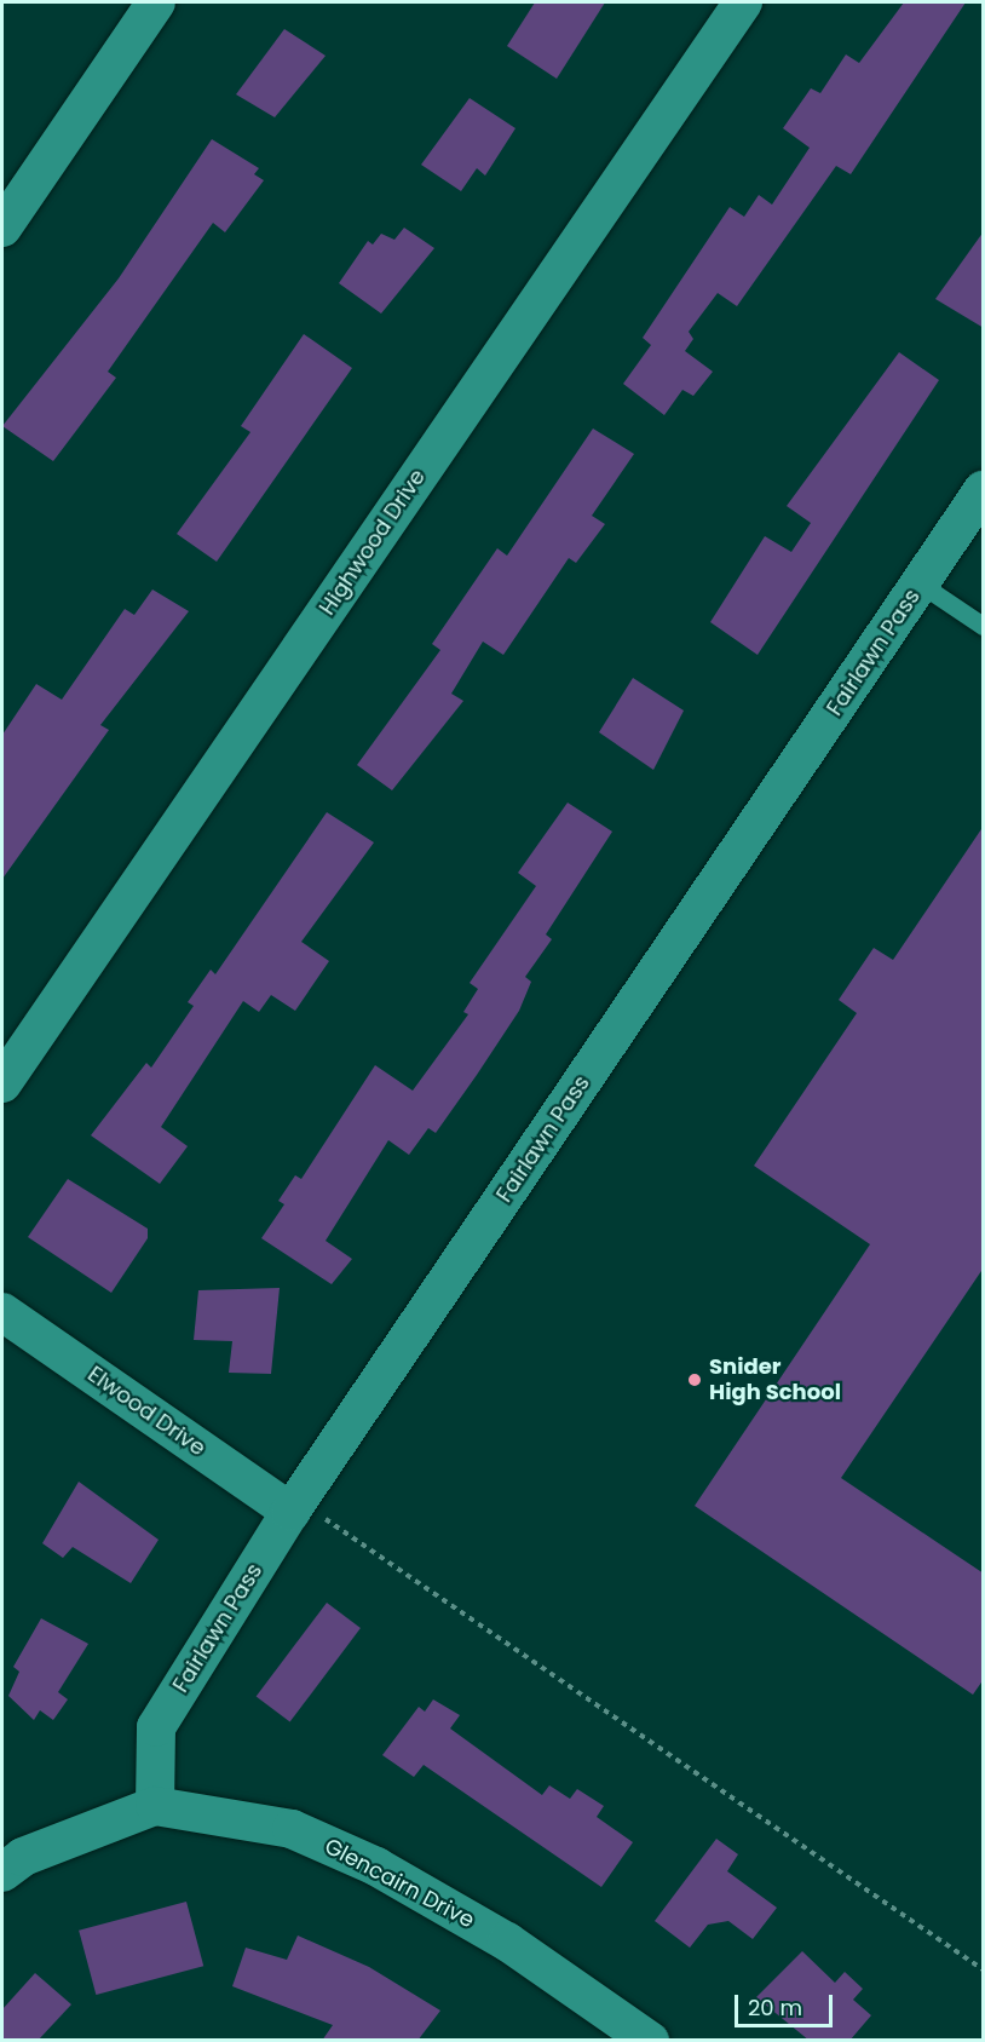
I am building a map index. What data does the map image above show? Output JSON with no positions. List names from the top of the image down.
{
  "streets": {
    "street": [
      "Highwood Drive",
      "Fairlawn Pass",
      "Elwood Drive",
      "Glencairn Drive"
    ]
  },
  "crossings": [
    ["Fairlawn Pass", "Elwood Drive"],
    ["Fairlawn Pass", "Glencairn Drive"]
  ],
  "places": ["Snider High School"],
  "scale_bar": "20 m"
}
